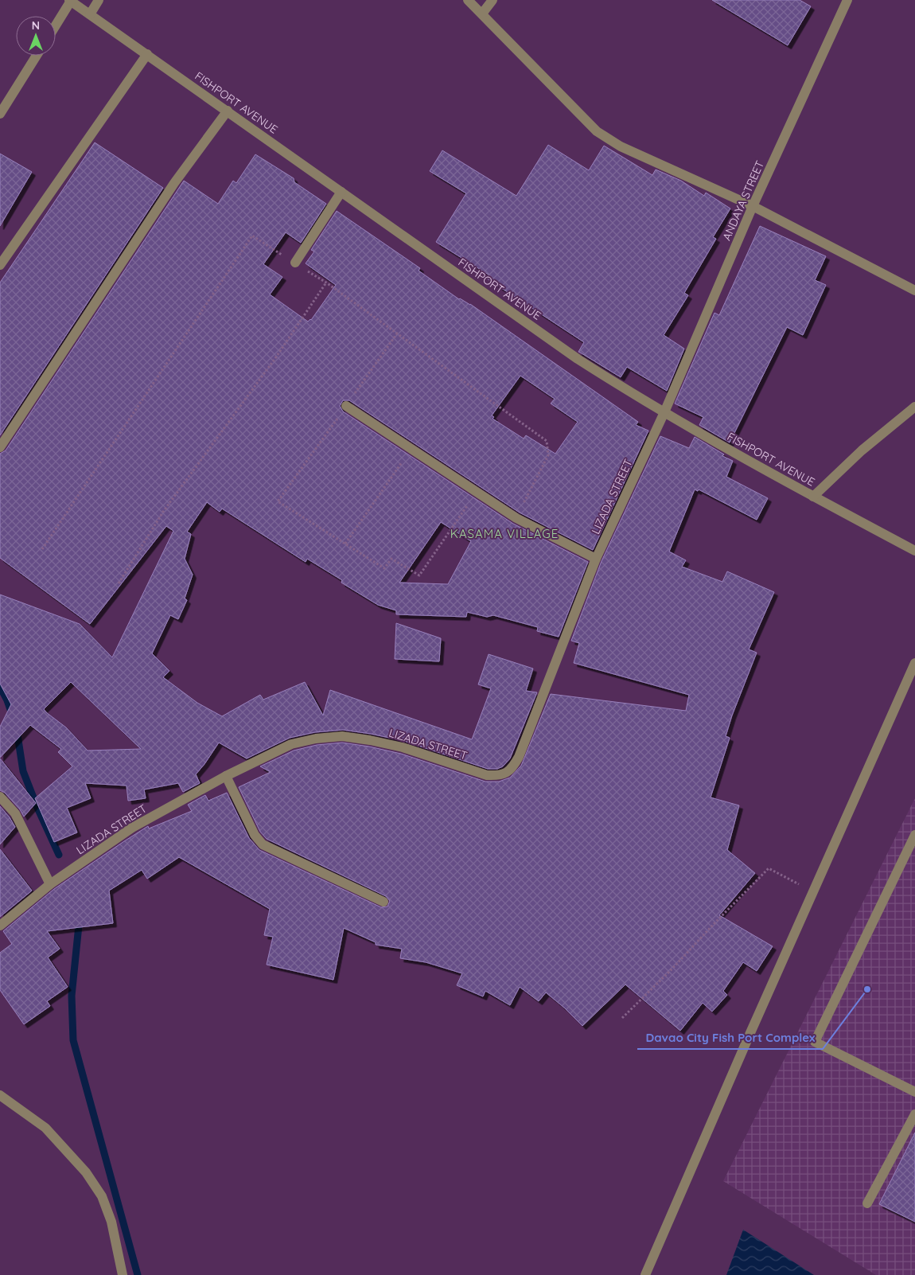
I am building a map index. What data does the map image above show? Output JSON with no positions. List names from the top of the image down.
{
  "streets": {
    "street": ["FISHPORT AVENUE", "ANDAYA STREET", "LIZADA STREET"]
  },
  "crossings": [
    ["FISHPORT AVENUE", "ANDAYA STREET"],
    ["FISHPORT AVENUE", "LIZADA STREET"],
    ["ANDAYA STREET", "LIZADA STREET"]
  ],
  "districts": ["KASAMA VILLAGE"],
  "places": ["Davao City Fish Port Complex"],
  "north": "top"
}
